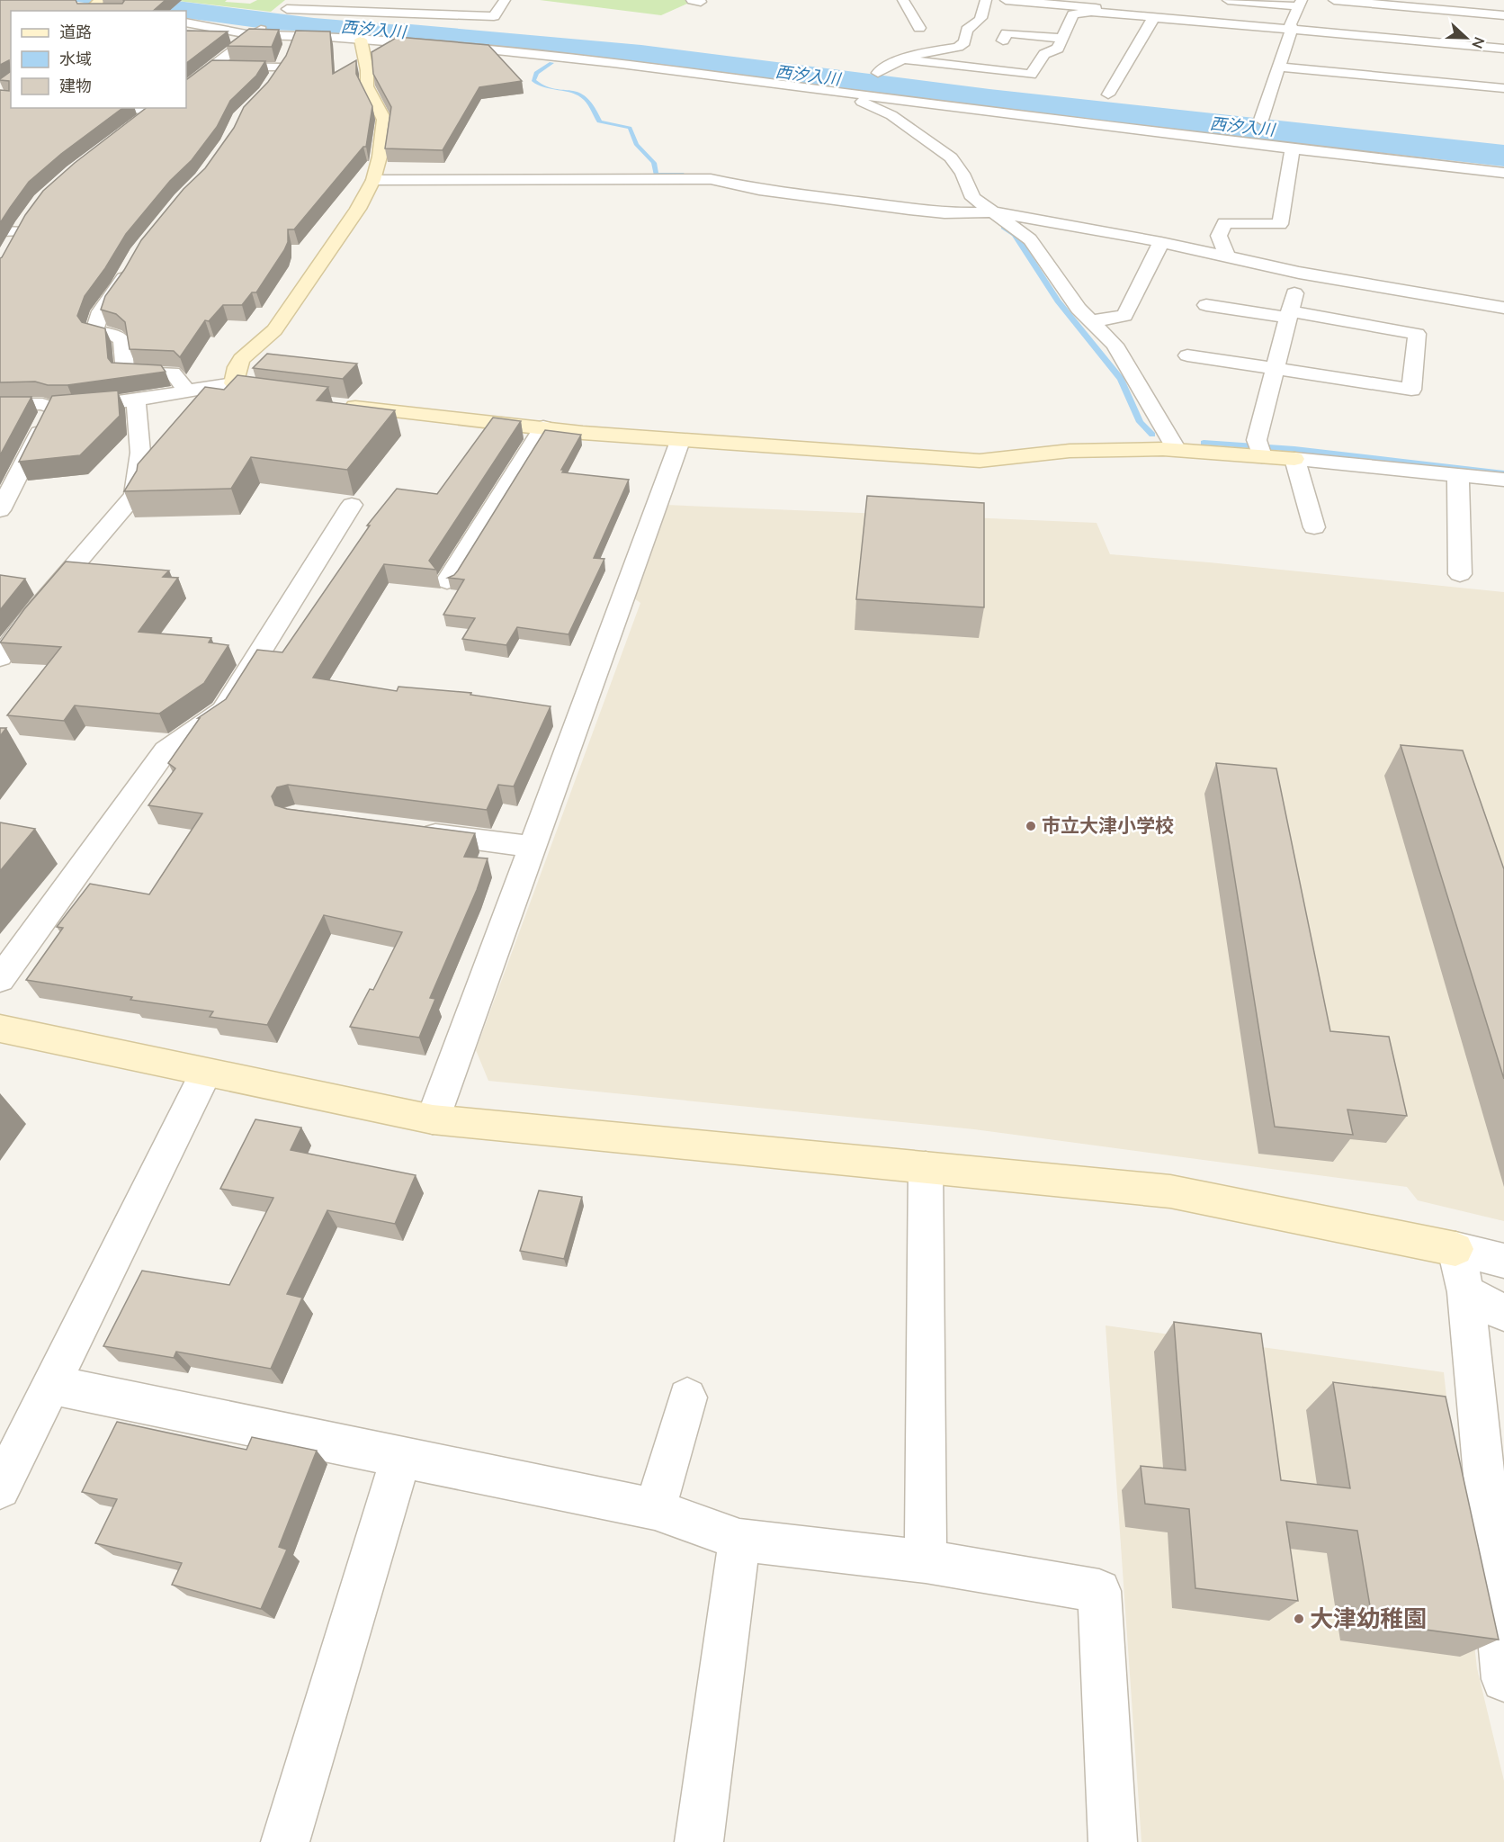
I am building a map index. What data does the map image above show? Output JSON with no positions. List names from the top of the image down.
{
  "water": ["西汐入川"],
  "places": ["市立大津小学校", "大津幼稚園"],
  "legend": ["道路", "水域", "建物"],
  "north": "right"
}
